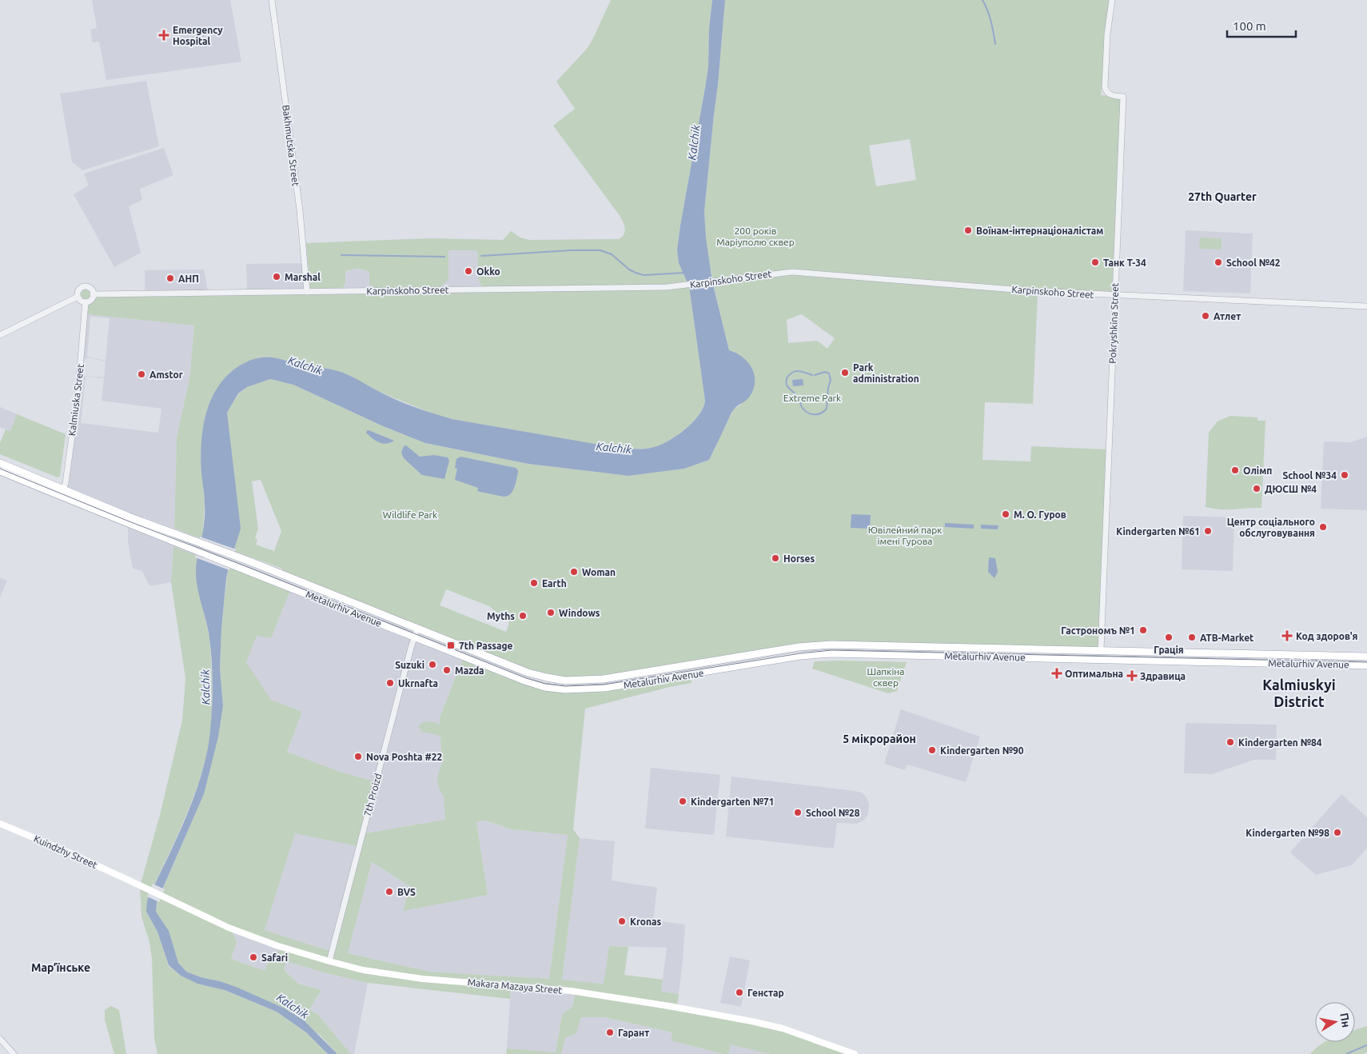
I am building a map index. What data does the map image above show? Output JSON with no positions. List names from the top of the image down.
{
  "streets": {
    "main road": [
      "Pokryshkina Street",
      "Metalurhiv Avenue",
      "Kuindzhy Street",
      "Makara Mazaya Street"
    ],
    "street": [
      "Bakhmutska Street",
      "Karpinskoho Street",
      "Kalmiuska Street",
      "7th Proizd"
    ]
  },
  "crossings": [
    ["Bakhmutska Street", "Karpinskoho Street"],
    ["Karpinskoho Street", "Pokryshkina Street"],
    ["Karpinskoho Street", "Kalmiuska Street"],
    ["Pokryshkina Street", "Metalurhiv Avenue"],
    ["Kalmiuska Street", "Metalurhiv Avenue"],
    ["Metalurhiv Avenue", "7th Proizd"],
    ["7th Proizd", "Makara Mazaya Street"],
    ["Kuindzhy Street", "Makara Mazaya Street"]
  ],
  "districts": [
    "27th Quarter",
    "Kalmiuskyi District",
    "5 мікрорайон",
    "Мар’їнське"
  ],
  "water": ["Kalchik"],
  "parks": [
    "200 років Маріуполю сквер",
    "Extreme Park",
    "Wildlife Park",
    "Ювілейний парк імені Гурова",
    "Шапкіна сквер"
  ],
  "places": {
    "health": [
      "Emergency Hospital",
      "Код здоров'я",
      "Оптимальна",
      "Здравица"
    ],
    "other": [
      "Воїнам-інтернаціоналістам",
      "Танк Т-34",
      "School №42",
      "Okko",
      "Marshal",
      "АНП",
      "Атлет",
      "Park administration",
      "Amstor",
      "Олімп",
      "School №34",
      "ДЮСШ №4",
      "М. О. Гуров",
      "Центр соціального обслуговування",
      "Kindergarten №61",
      "Horses",
      "Woman",
      "Earth",
      "Windows",
      "Myths",
      "Гастрономъ №1",
      "Грація",
      "ATB-Market",
      "Suzuki",
      "Mazda",
      "Ukrnafta",
      "Kindergarten №84",
      "Kindergarten №90",
      "Nova Poshta #22",
      "Kindergarten №71",
      "School №28",
      "Kindergarten №98",
      "BVS",
      "Kronas",
      "Safari",
      "Генстар",
      "Гарант"
    ],
    "transit": ["7th Passage"]
  },
  "scale_bar": "100 m",
  "north": "right"
}
